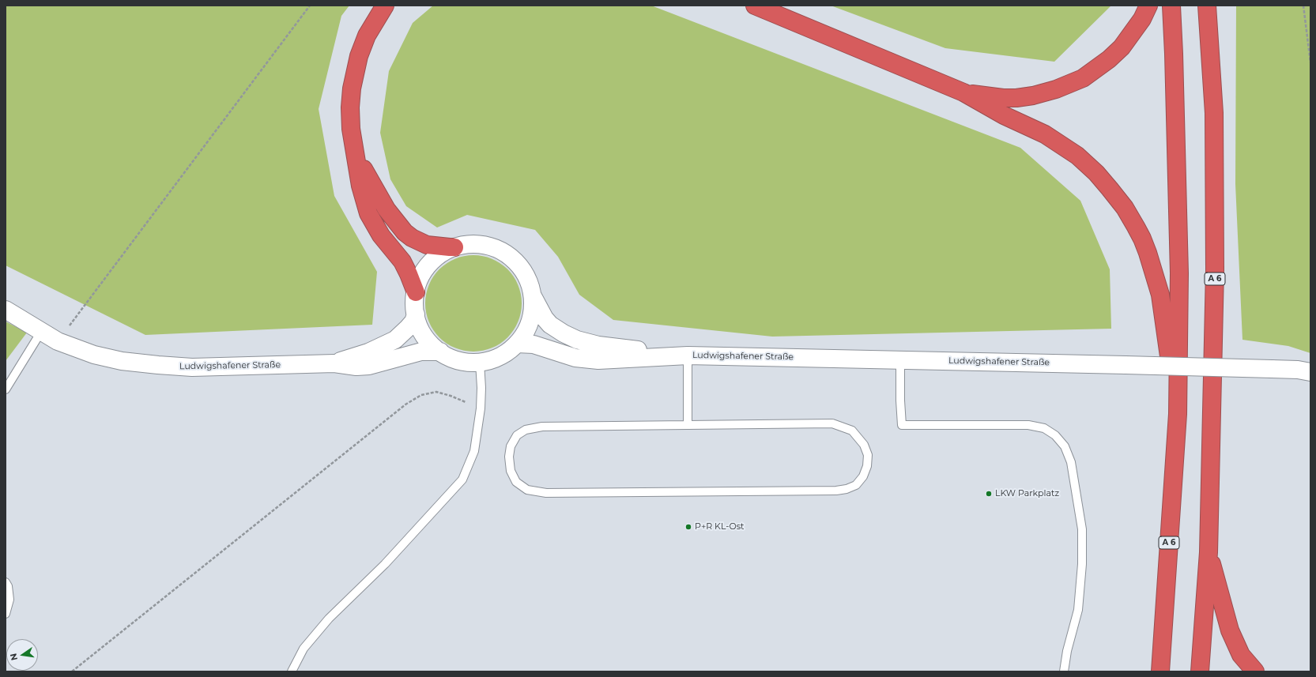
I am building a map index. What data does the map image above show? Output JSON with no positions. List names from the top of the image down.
{
  "streets": {
    "highway": ["A 6"],
    "street": ["Ludwigshafener Straße"]
  },
  "places": ["LKW Parkplatz", "P+R KL-Ost"],
  "north": "left"
}
